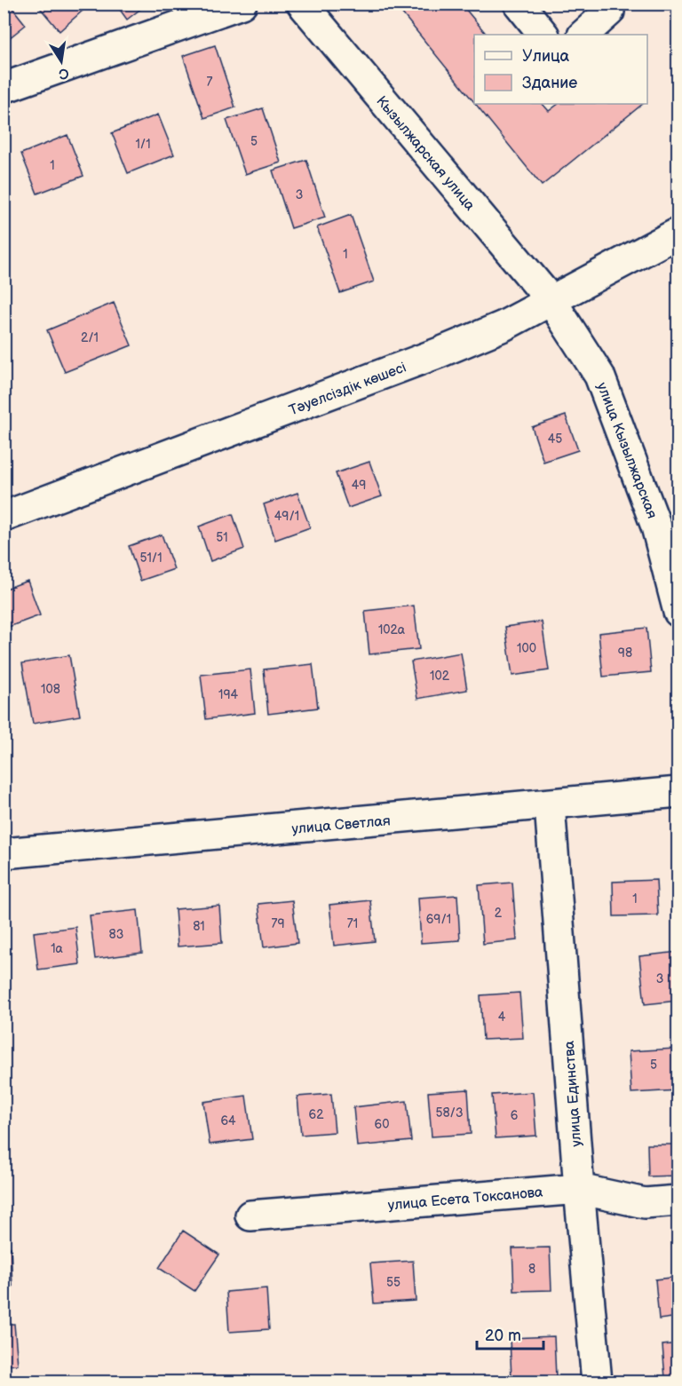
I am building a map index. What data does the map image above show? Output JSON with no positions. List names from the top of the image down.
{
  "streets": {
    "street": [
      "Кызылжарская улица",
      "Тәуелсіздік көшесі",
      "улица Кызылжарская",
      "улица Светлая",
      "улица Единства",
      "улица Есета Токсанова"
    ]
  },
  "crossings": [
    ["Кызылжарская улица", "Тәуелсіздік көшесі"],
    ["Кызылжарская улица", "улица Кызылжарская"],
    ["Тәуелсіздік көшесі", "улица Кызылжарская"],
    ["улица Светлая", "улица Единства"],
    ["улица Единства", "улица Есета Токсанова"]
  ],
  "house_numbers": [
    "7",
    "5",
    "1/1",
    "1",
    "3",
    "1",
    "2/1",
    "45",
    "49",
    "49/1",
    "51",
    "51/1",
    "102а",
    "100",
    "98",
    "102",
    "108",
    "194",
    "1",
    "2",
    "69/1",
    "79",
    "71",
    "81",
    "83",
    "1а",
    "3",
    "4",
    "5",
    "58/3",
    "62",
    "6",
    "64",
    "60",
    "8",
    "55"
  ],
  "legend": ["Улица", "Здание"],
  "scale_bar": "20 m",
  "north": "bottom"
}
